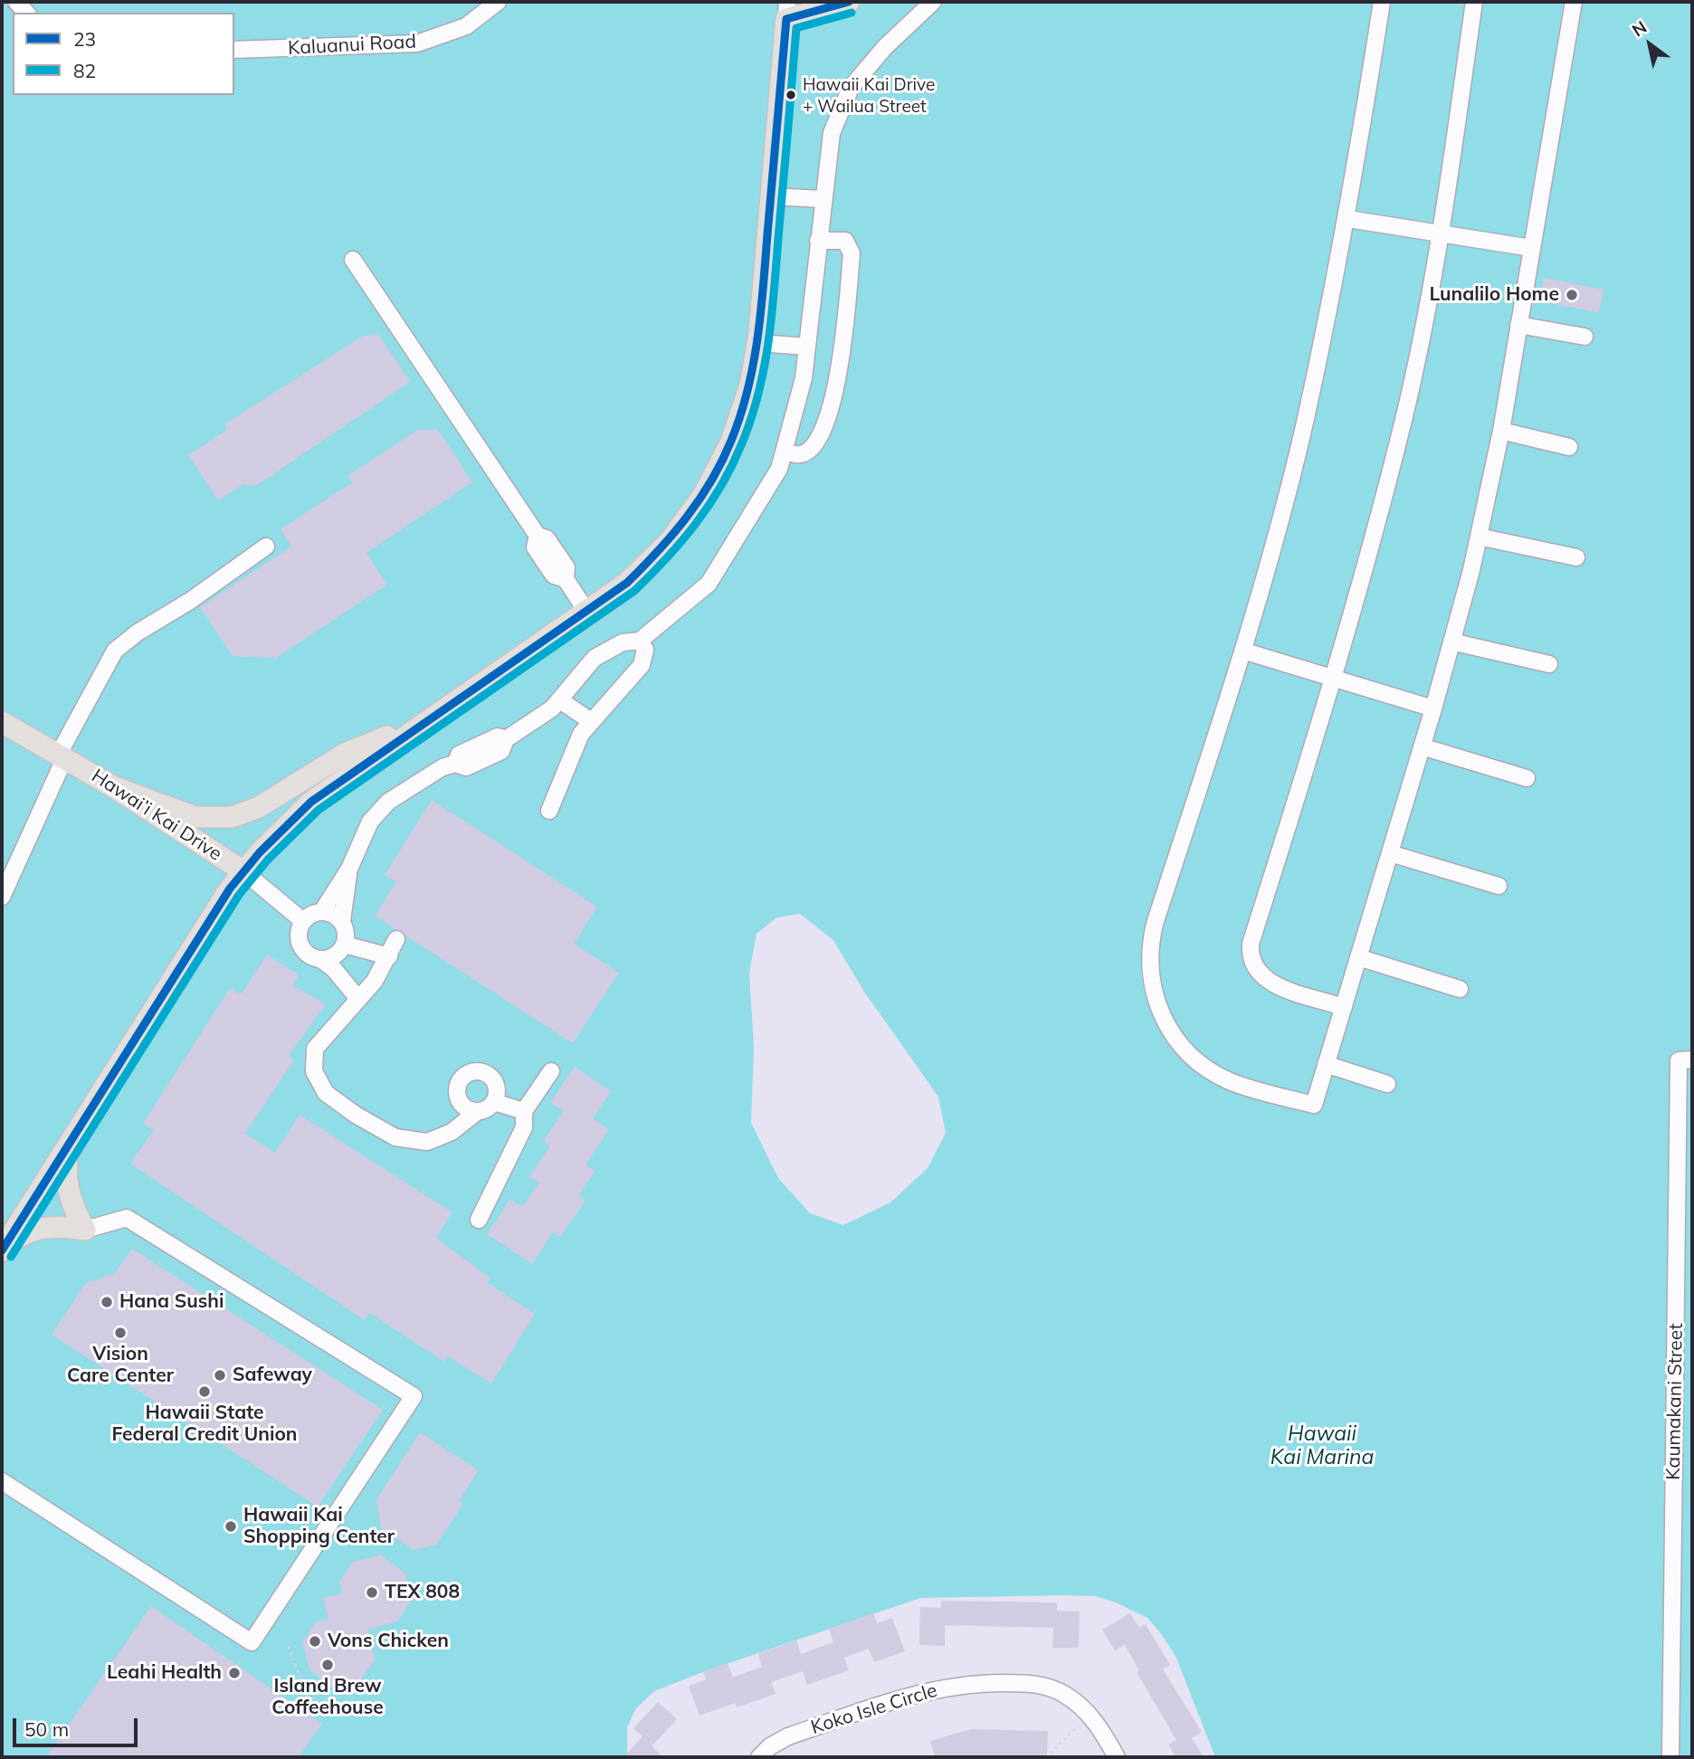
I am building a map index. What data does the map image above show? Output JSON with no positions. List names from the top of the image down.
{
  "streets": {
    "main road": ["Hawai’i Kai Drive"],
    "street": ["Kaluanui Road", "Kaumakani Street", "Koko Isle Circle"]
  },
  "water": ["Hawaii Kai Marina"],
  "places": [
    "Hawaii Kai Drive + Wailua Street",
    "Lunalilo Home",
    "Hana Sushi",
    "Vision Care Center",
    "Safeway",
    "Hawaii State Federal Credit Union",
    "Hawaii Kai Shopping Center",
    "TEX 808",
    "Vons Chicken",
    "Island Brew Coffeehouse",
    "Leahi Health"
  ],
  "lines": ["transit line 23", "transit line 82"],
  "legend": ["23", "82"],
  "scale_bar": "50 m",
  "north": "top left"
}
